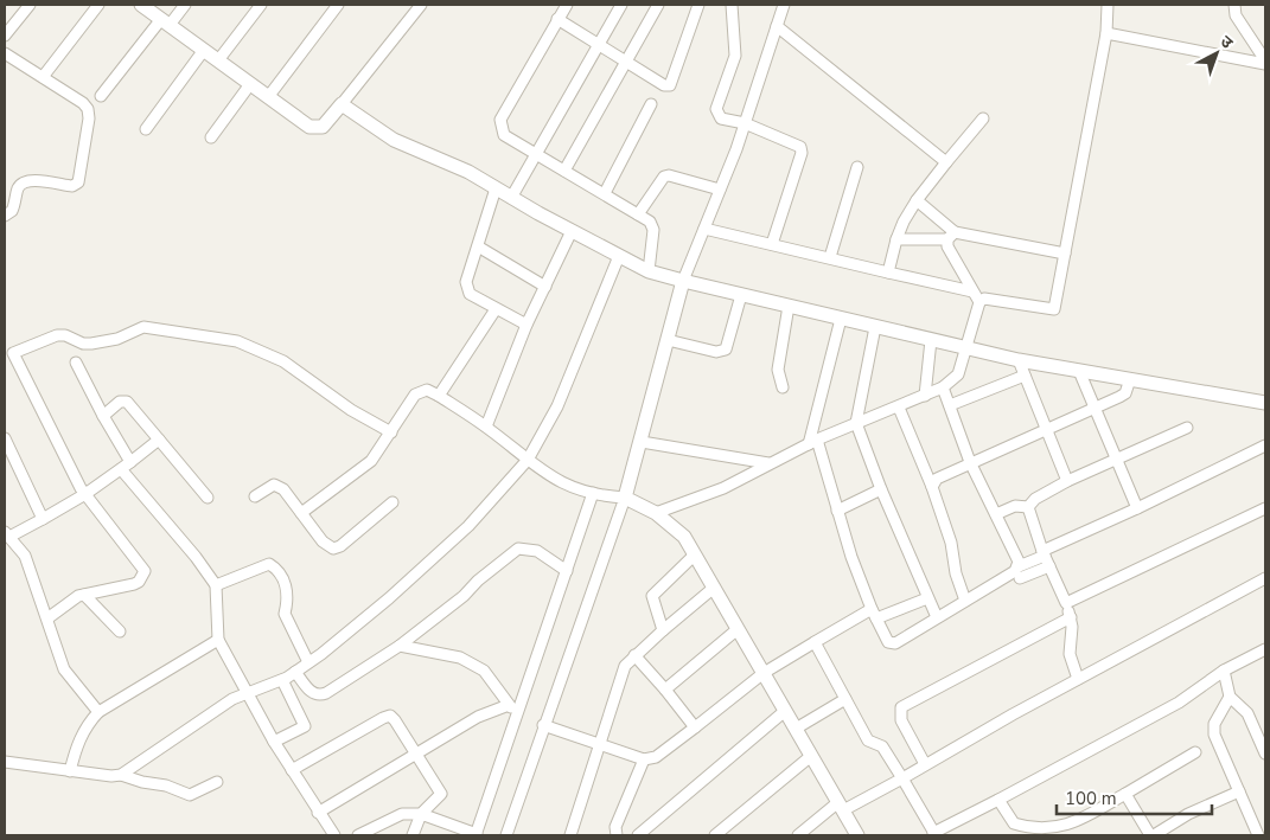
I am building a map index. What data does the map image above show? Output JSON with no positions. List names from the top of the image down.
{
  "scale_bar": "100 m",
  "north": "top right"
}
